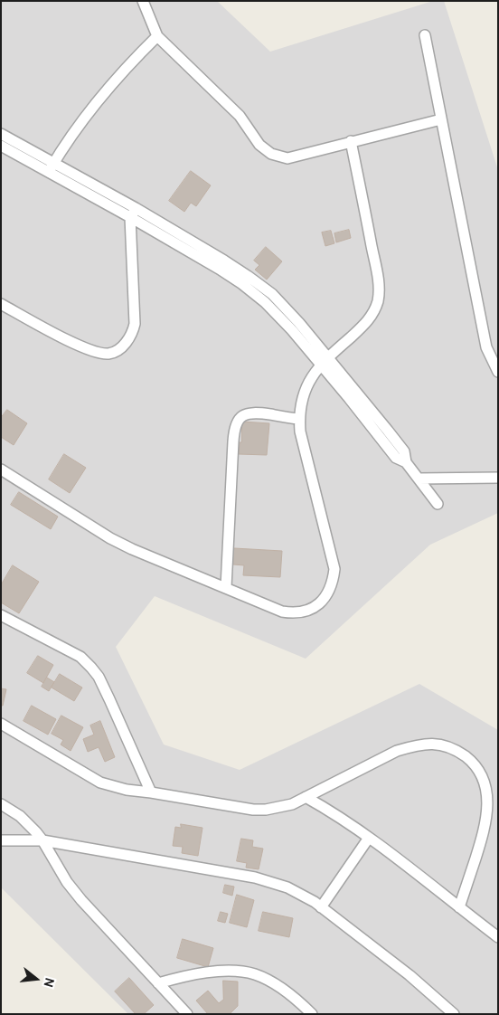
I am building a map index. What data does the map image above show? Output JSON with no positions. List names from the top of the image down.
{
  "north": "right"
}
